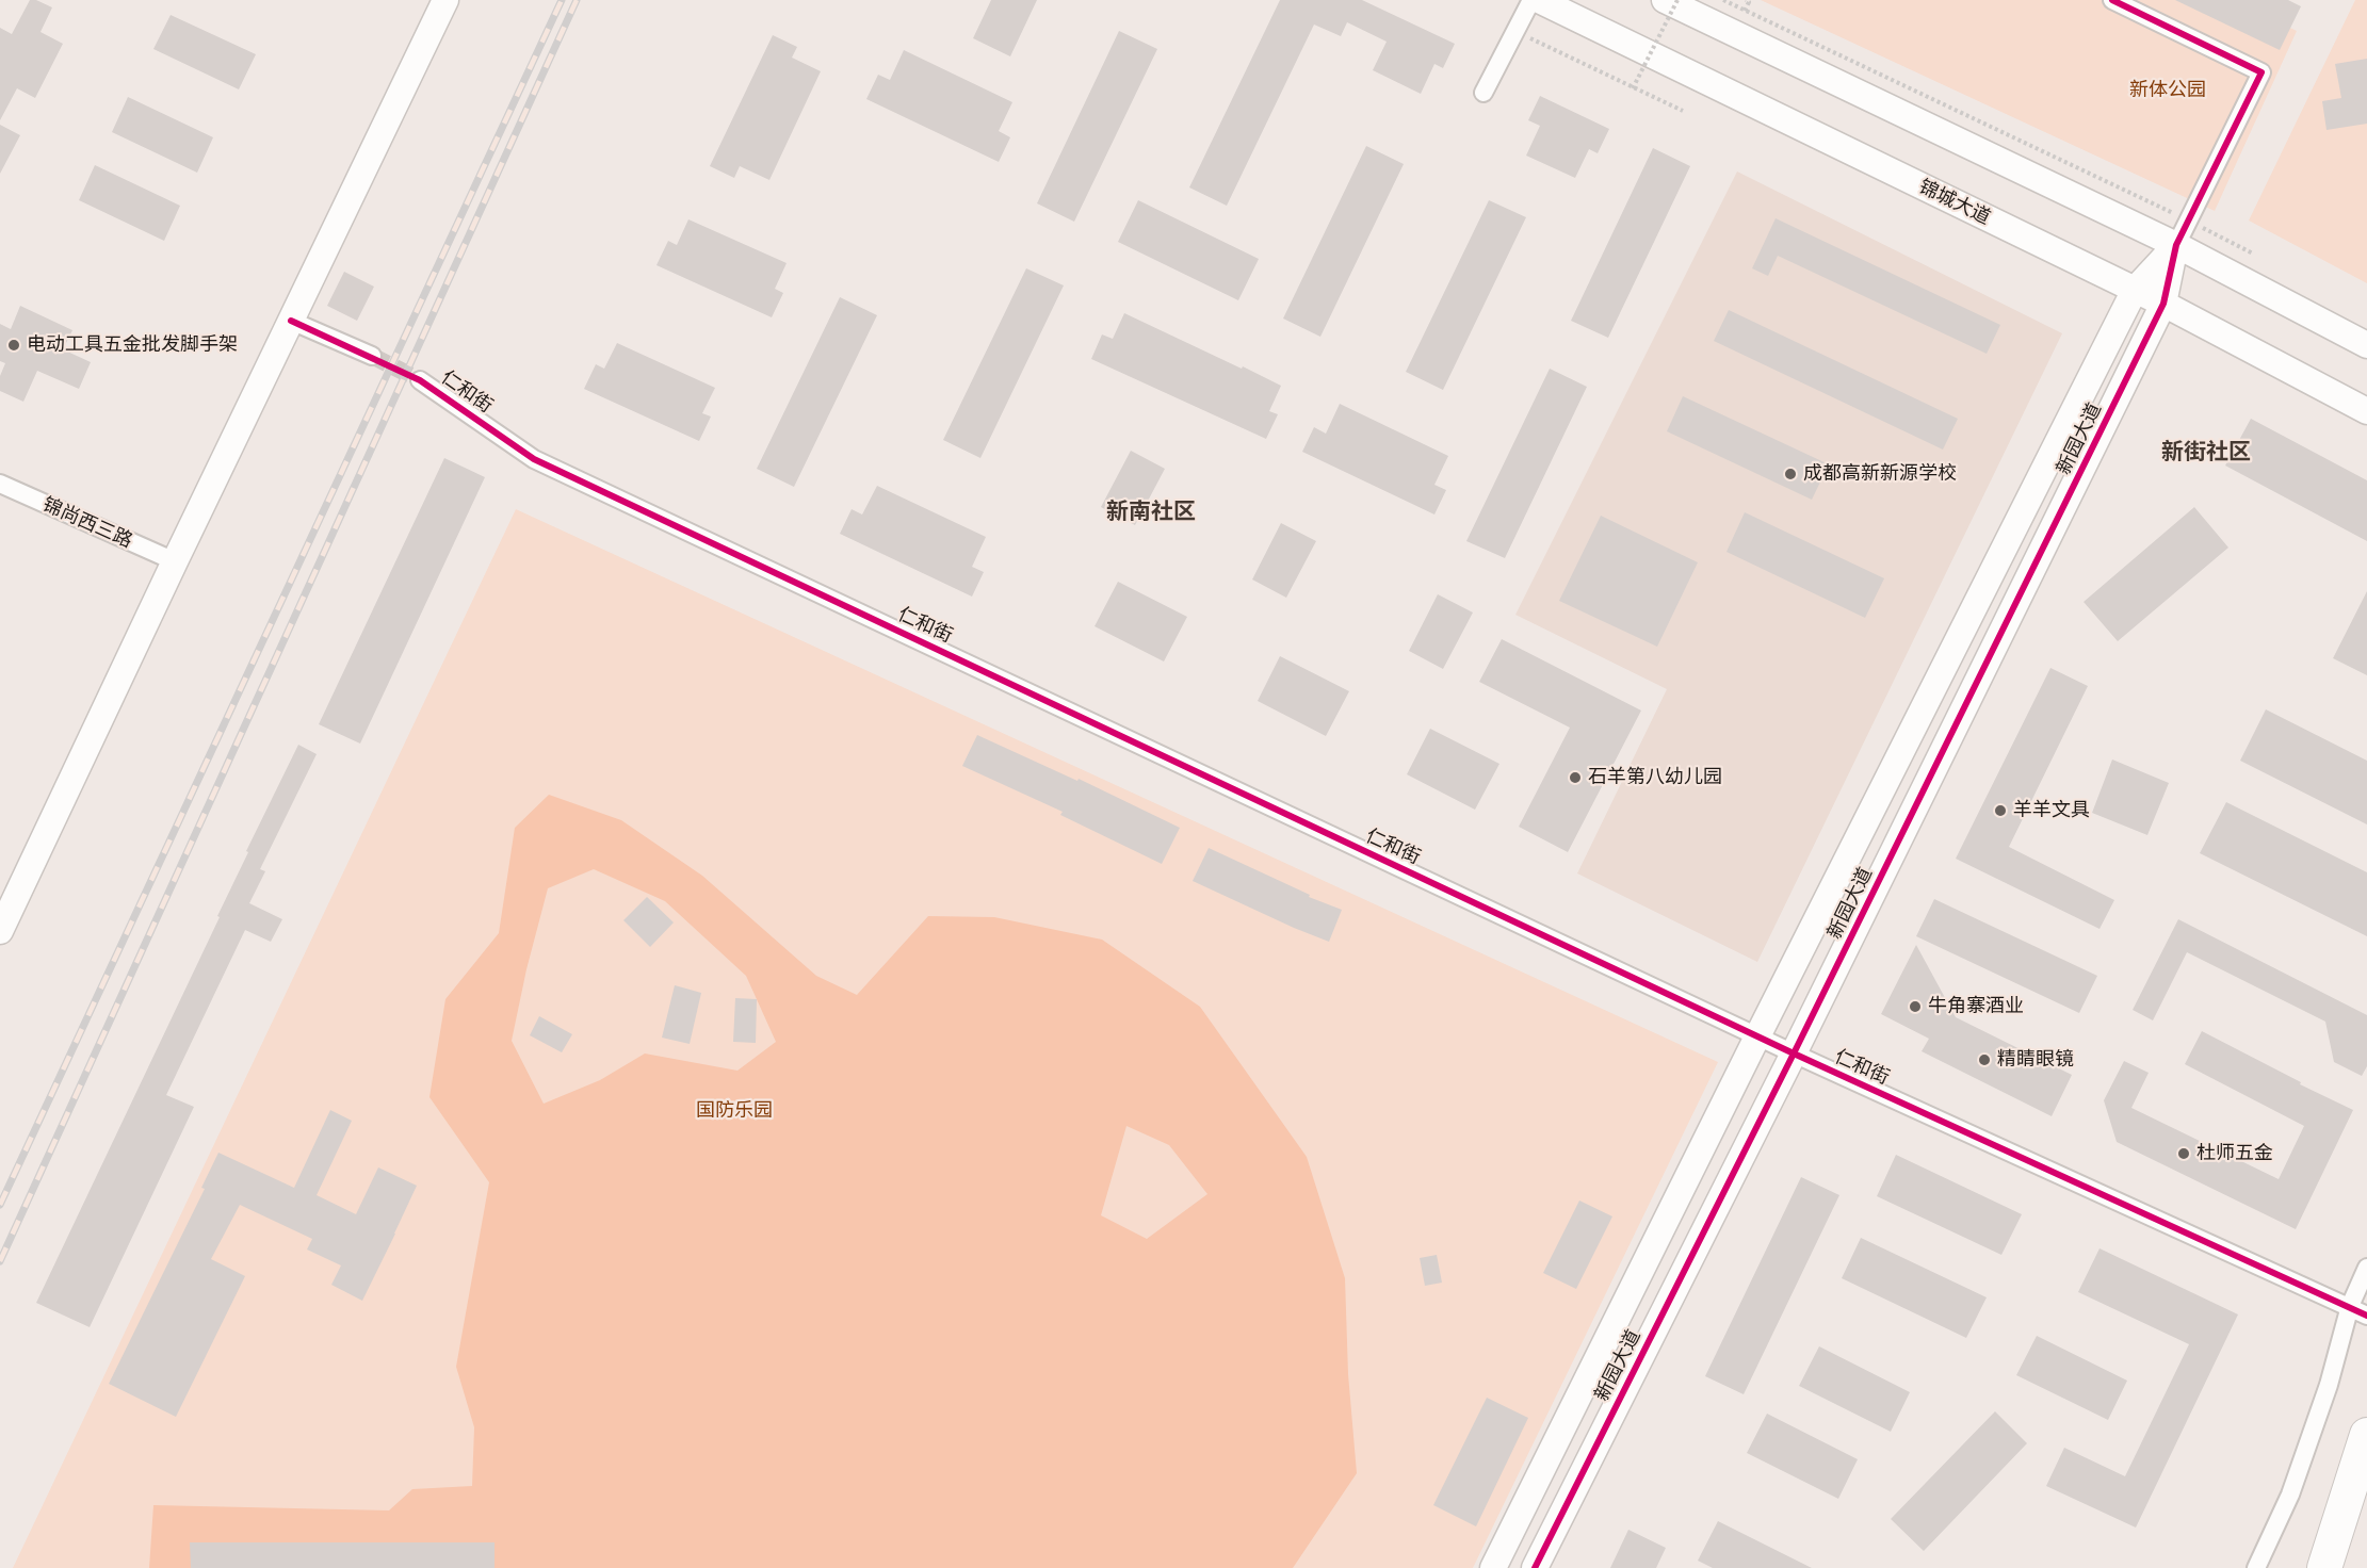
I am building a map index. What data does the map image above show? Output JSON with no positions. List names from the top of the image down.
{
  "streets": {
    "street": [
      "锦城大道",
      "仁和街",
      "新园大道",
      "锦尚西三路"
    ]
  },
  "crossings": [
    ["锦城大道", "新园大道"],
    ["仁和街", "新园大道"]
  ],
  "districts": ["新街社区", "新南社区"],
  "parks": ["新体公园", "国防乐园"],
  "places": [
    "电动工具五金批发脚手架",
    "成都高新新源学校",
    "石羊第八幼儿园",
    "羊羊文具",
    "牛角寨酒业",
    "精睛眼镜",
    "杜师五金"
  ]
}
